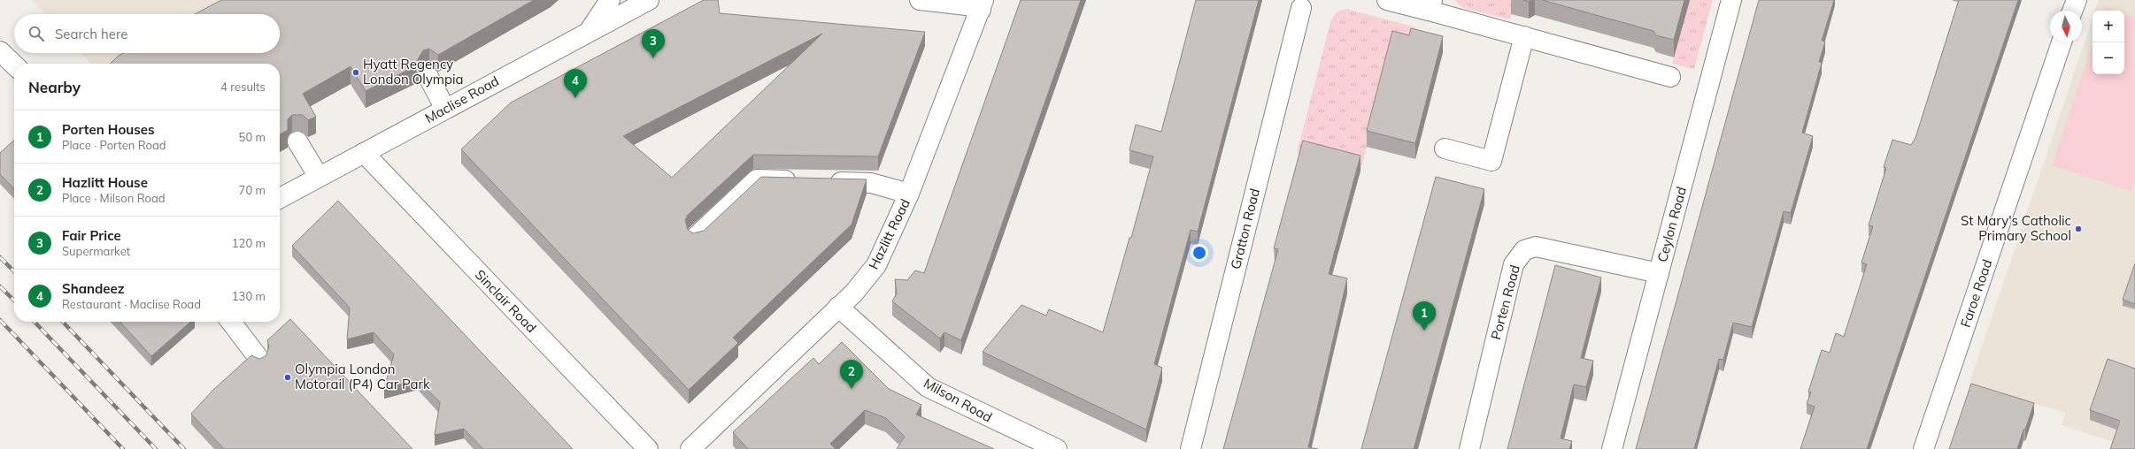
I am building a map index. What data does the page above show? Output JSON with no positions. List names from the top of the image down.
{
  "streets": {
    "street": [
      "Maclise Road",
      "Ceylon Road",
      "Gratton Road",
      "Hazlitt Road",
      "Faroe Road",
      "Sinclair Road",
      "Porten Road",
      "Milson Road"
    ]
  },
  "crossings": [
    ["Maclise Road", "Sinclair Road"],
    ["Ceylon Road", "Porten Road"],
    ["Hazlitt Road", "Milson Road"]
  ],
  "places": ["Hyatt Regency London Olympia", "St Mary's Catholic Primary School", "Olympia London Motorail (P4) Car Park"],
  "north": "bottom",
  "page": {
    "map_buttons": ["+", "−"],
    "search": "Search here",
    "pins": [
      "3",
      "4",
      "1",
      "2"
    ],
    "heading": ["Nearby", "4 results"],
    "list": [
      {
        "mark": "1",
        "name": "Porten Houses",
        "note": "Place · Porten Road",
        "value": "50 m"
      },
      {
        "mark": "2",
        "name": "Hazlitt House",
        "note": "Place · Milson Road",
        "value": "70 m"
      },
      {
        "mark": "3",
        "name": "Fair Price",
        "note": "Supermarket",
        "value": "120 m"
      },
      {
        "mark": "4",
        "name": "Shandeez",
        "note": "Restaurant · Maclise Road",
        "value": "130 m"
      }
    ]
  }
}
